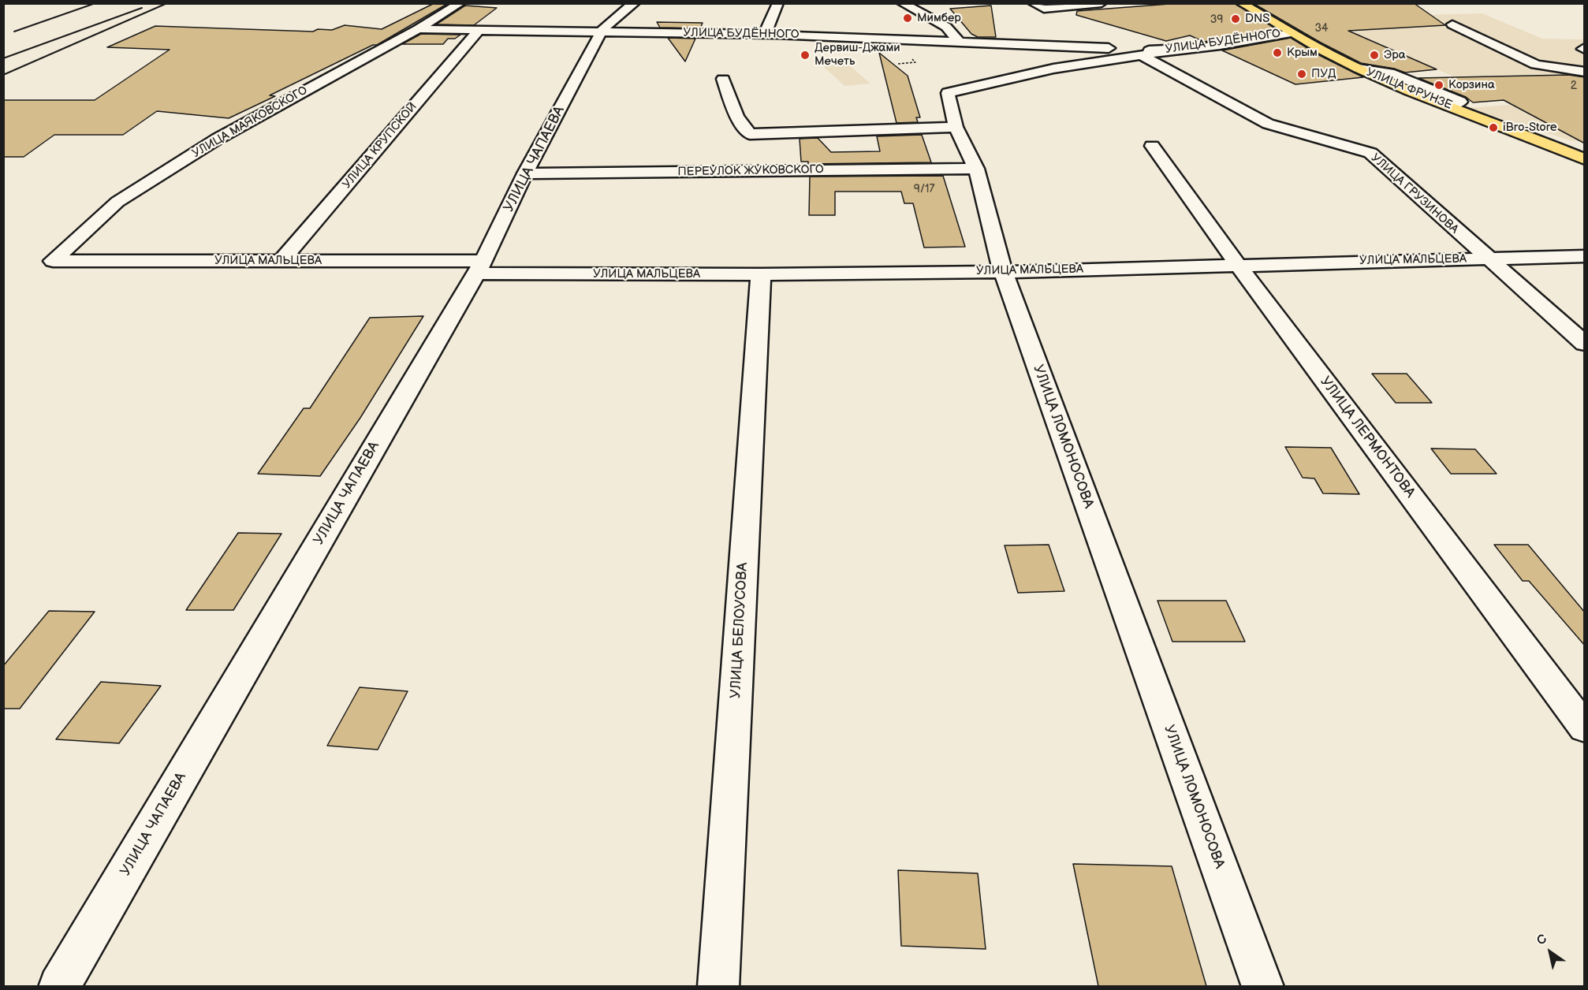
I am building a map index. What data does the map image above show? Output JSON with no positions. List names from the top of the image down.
{
  "streets": {
    "main road": ["УЛИЦА ФРУНЗЕ"],
    "street": [
      "УЛИЦА БУДЁННОГО",
      "УЛИЦА МАЯКОВСКОГО",
      "УЛИЦА КРУПСКОЙ",
      "УЛИЦА ЧАПАЕВА",
      "ПЕРЕУЛОК ЖУКОВСКОГО",
      "УЛИЦА ГРУЗИНОВА",
      "УЛИЦА МАЛЬЦЕВА",
      "УЛИЦА ЛОМОНОСОВА",
      "УЛИЦА ЛЕРМОНТОВА",
      "УЛИЦА БЕЛОУСОВА"
    ]
  },
  "crossings": [
    ["УЛИЦА БУДЁННОГО", "УЛИЦА ФРУНЗЕ"],
    ["УЛИЦА БУДЁННОГО", "УЛИЦА МАЯКОВСКОГО"],
    ["УЛИЦА БУДЁННОГО", "УЛИЦА КРУПСКОЙ"],
    ["УЛИЦА БУДЁННОГО", "УЛИЦА ЧАПАЕВА"],
    ["УЛИЦА БУДЁННОГО", "УЛИЦА ЛОМОНОСОВА"],
    ["УЛИЦА МАЯКОВСКОГО", "УЛИЦА МАЛЬЦЕВА"],
    ["УЛИЦА КРУПСКОЙ", "УЛИЦА МАЛЬЦЕВА"],
    ["УЛИЦА ЧАПАЕВА", "ПЕРЕУЛОК ЖУКОВСКОГО"],
    ["УЛИЦА ЧАПАЕВА", "УЛИЦА МАЛЬЦЕВА"],
    ["ПЕРЕУЛОК ЖУКОВСКОГО", "УЛИЦА ЛОМОНОСОВА"],
    ["УЛИЦА ГРУЗИНОВА", "УЛИЦА МАЛЬЦЕВА"],
    ["УЛИЦА ГРУЗИНОВА", "УЛИЦА ЛОМОНОСОВА"],
    ["УЛИЦА МАЛЬЦЕВА", "УЛИЦА ЛОМОНОСОВА"],
    ["УЛИЦА МАЛЬЦЕВА", "УЛИЦА ЛЕРМОНТОВА"],
    ["УЛИЦА МАЛЬЦЕВА", "УЛИЦА БЕЛОУСОВА"]
  ],
  "places": [
    "Мимбер",
    "DNS",
    "Крым",
    "Дервиш-Джами Мечеть",
    "Эра",
    "ПУД",
    "Корзина",
    "iBro-Store"
  ],
  "house_numbers": [
    "39",
    "34",
    "2",
    "9/17"
  ],
  "north": "top left"
}
